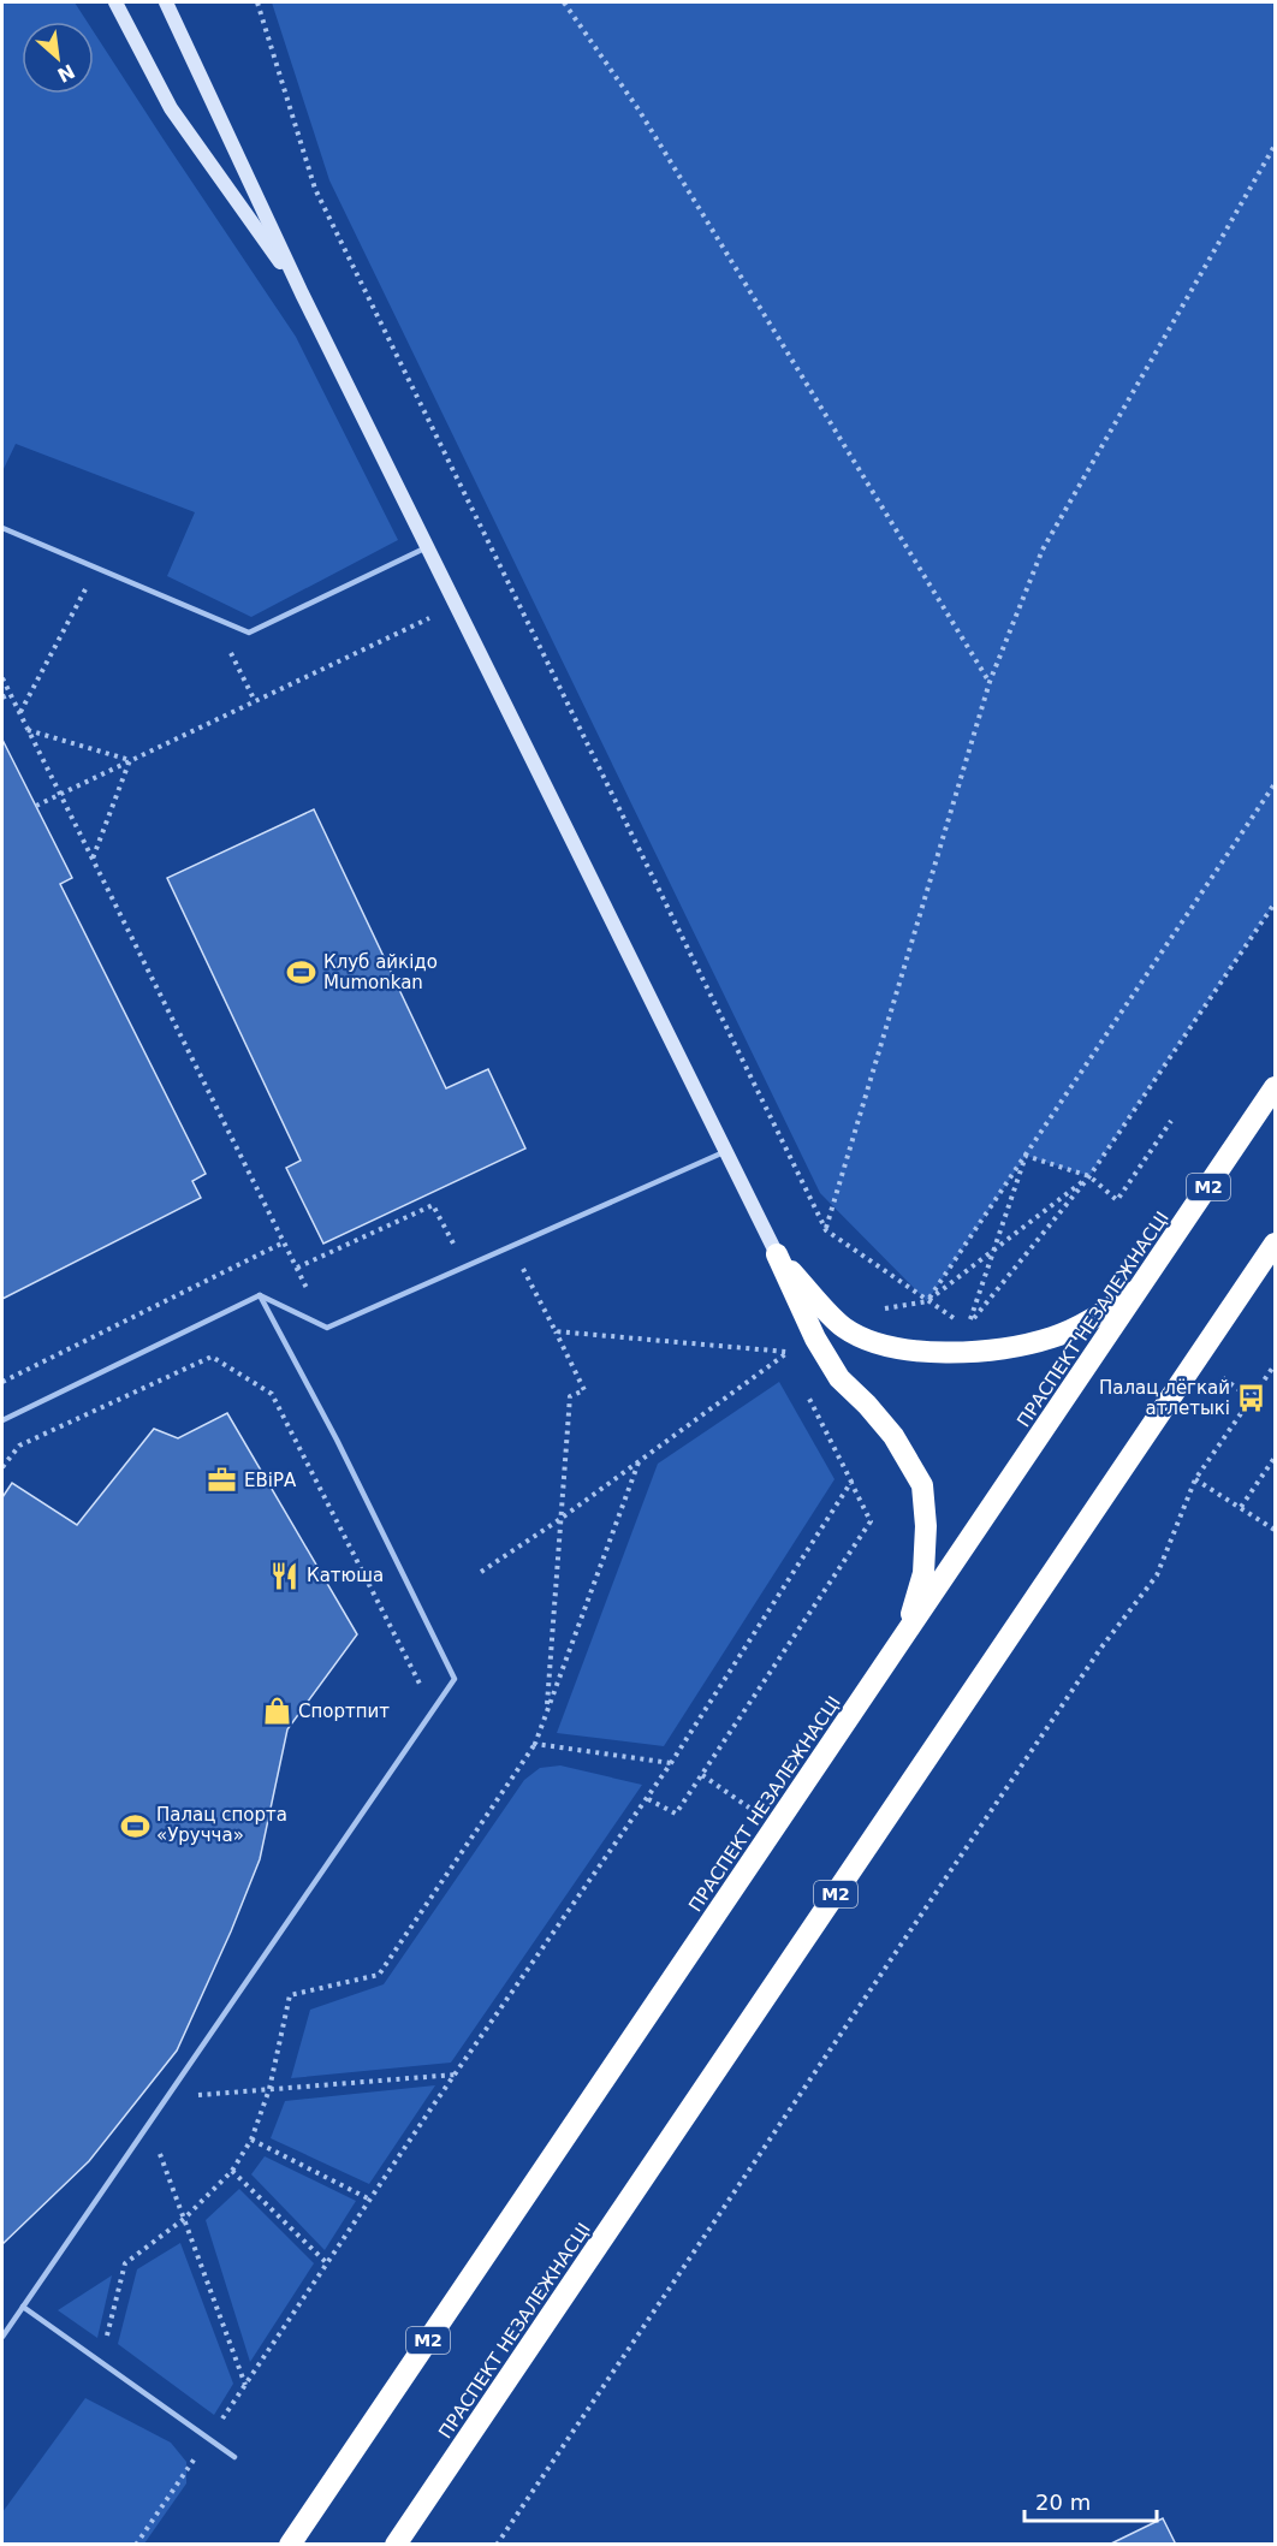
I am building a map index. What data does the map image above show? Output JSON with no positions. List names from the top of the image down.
{
  "streets": {
    "highway": ["М2", "ПРАСПЕКТ НЕЗАЛЕЖНАСЦІ"]
  },
  "places": {
    "sports": ["Клуб айкідо Mumonkan", "Палац спорта «Уручча»"],
    "bus stop": ["Палац лёгкай атлетыкі"],
    "office": ["ЕВіРА"],
    "restaurant": ["Катюша"],
    "shop": ["Спортпит"]
  },
  "scale_bar": "20 m",
  "north": "bottom right"
}
